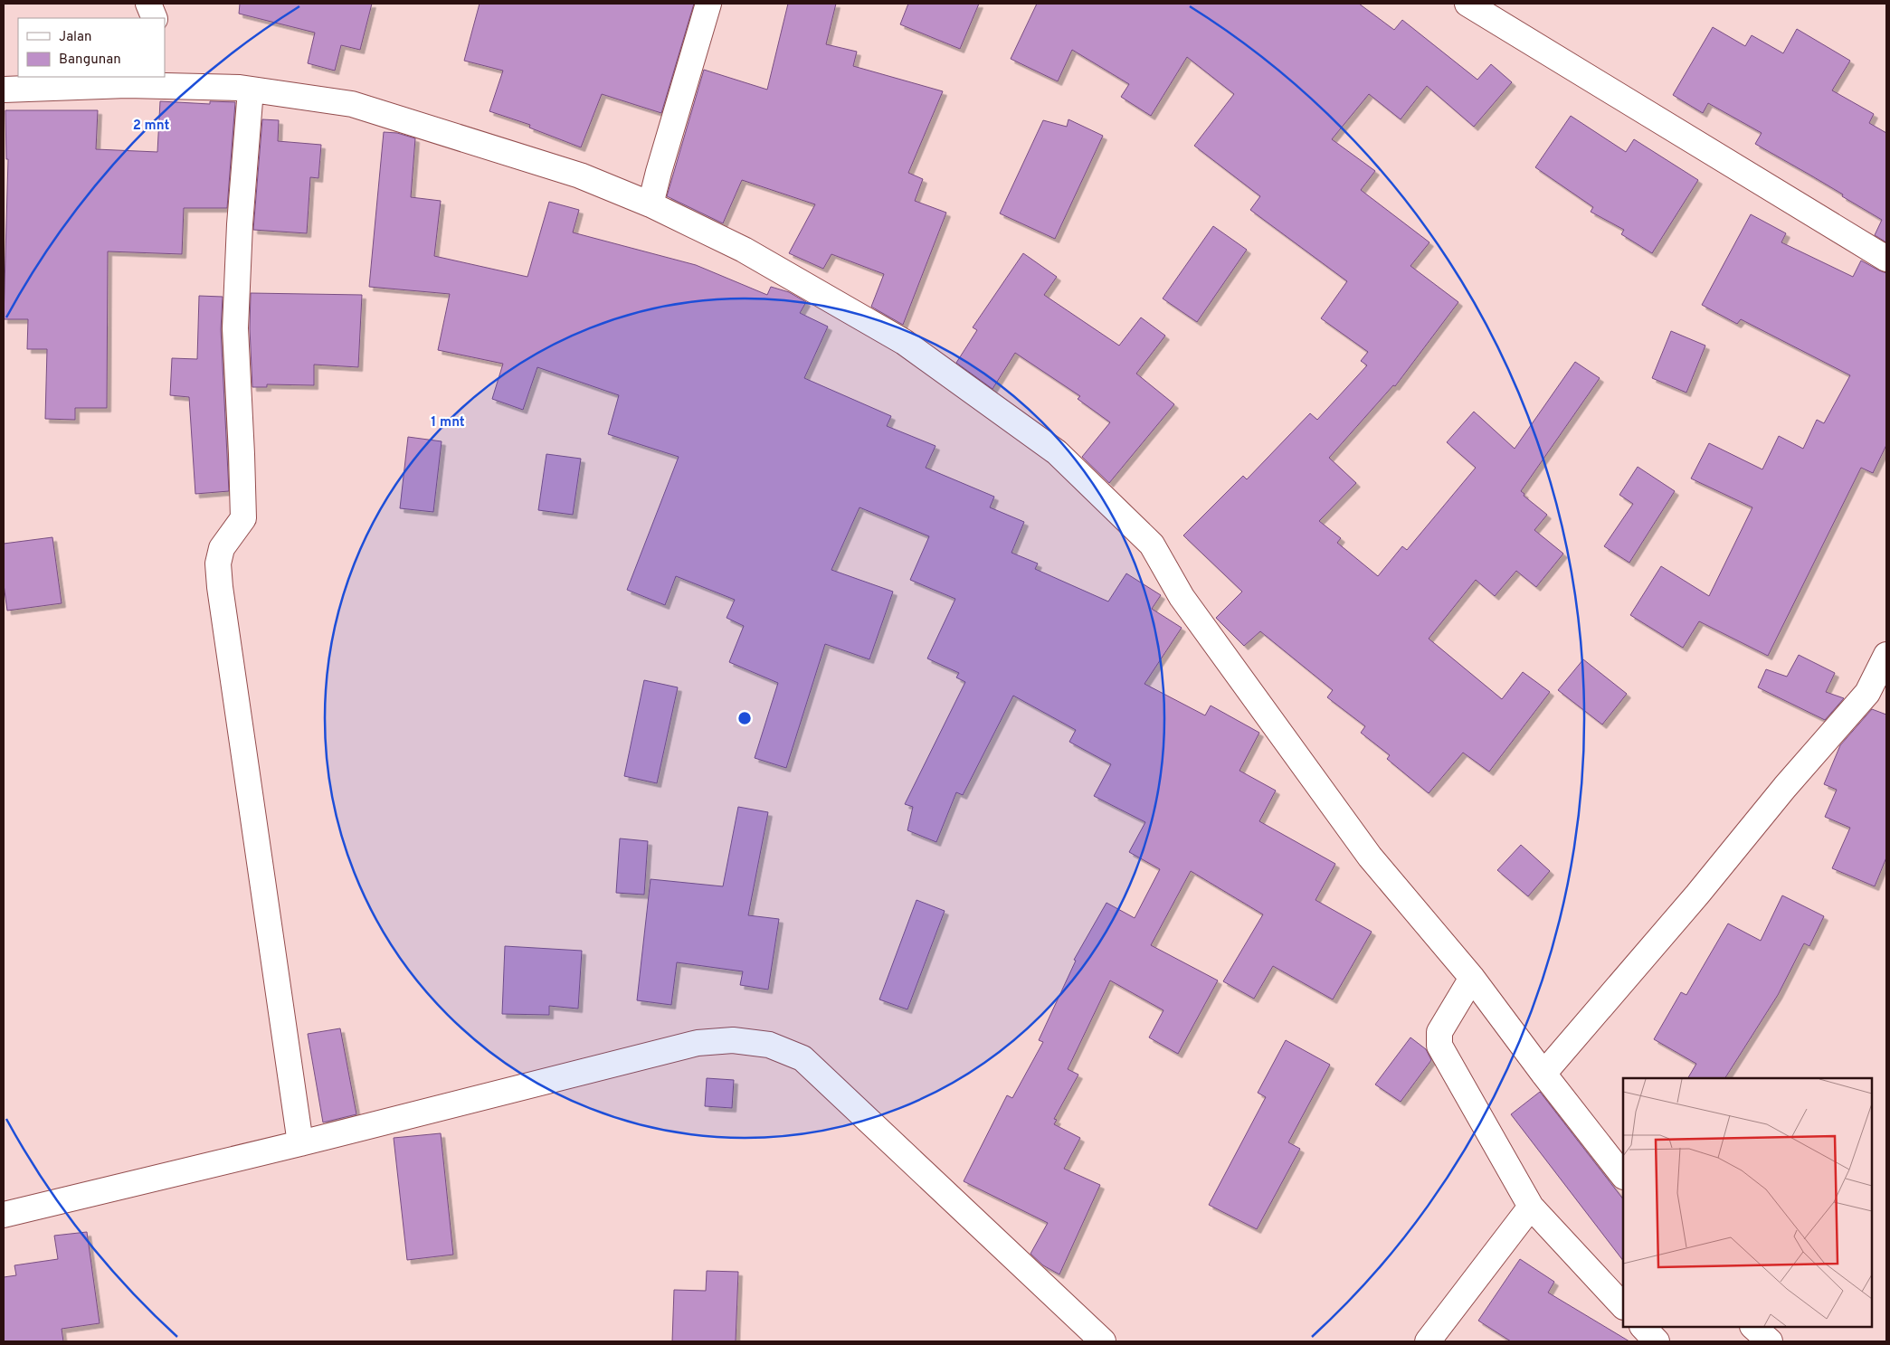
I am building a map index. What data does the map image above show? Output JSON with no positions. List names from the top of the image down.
{
  "legend": ["Jalan", "Bangunan"],
  "rings": ["2 mnt", "1 mnt"]
}
